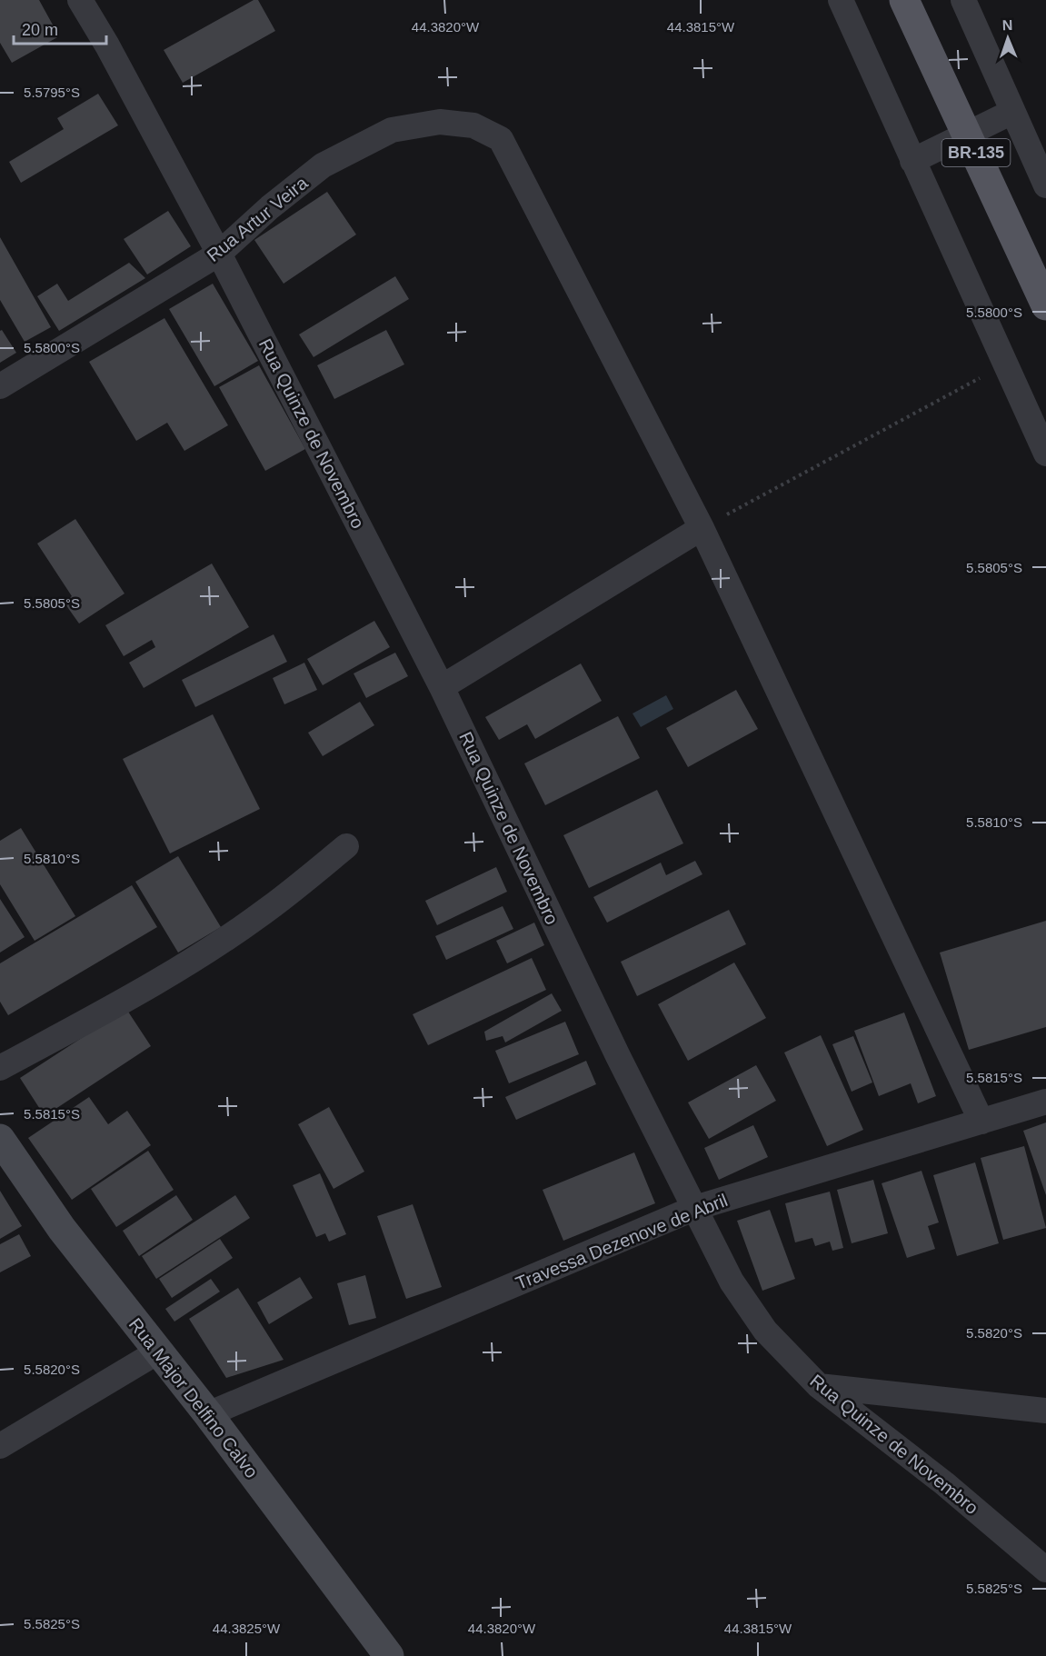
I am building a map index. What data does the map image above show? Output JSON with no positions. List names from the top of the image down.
{
  "streets": {
    "main road": ["BR-135"],
    "street": [
      "Rua Artur Veira",
      "Rua Quinze de Novembro",
      "Travessa Dezenove de Abril",
      "Rua Major Delfino Calvo"
    ]
  },
  "crossings": [
    ["Rua Artur Veira", "Rua Quinze de Novembro"],
    ["Rua Quinze de Novembro", "Travessa Dezenove de Abril"],
    ["Travessa Dezenove de Abril", "Rua Major Delfino Calvo"]
  ],
  "scale_bar": "20 m",
  "north": "top",
  "coordinates": [
    "44.3820°W",
    "44.3815°W",
    "5.5795°S",
    "5.5800°S",
    "5.5805°S",
    "5.5810°S",
    "5.5815°S",
    "5.5820°S",
    "5.5825°S",
    "44.3825°W"
  ]
}
